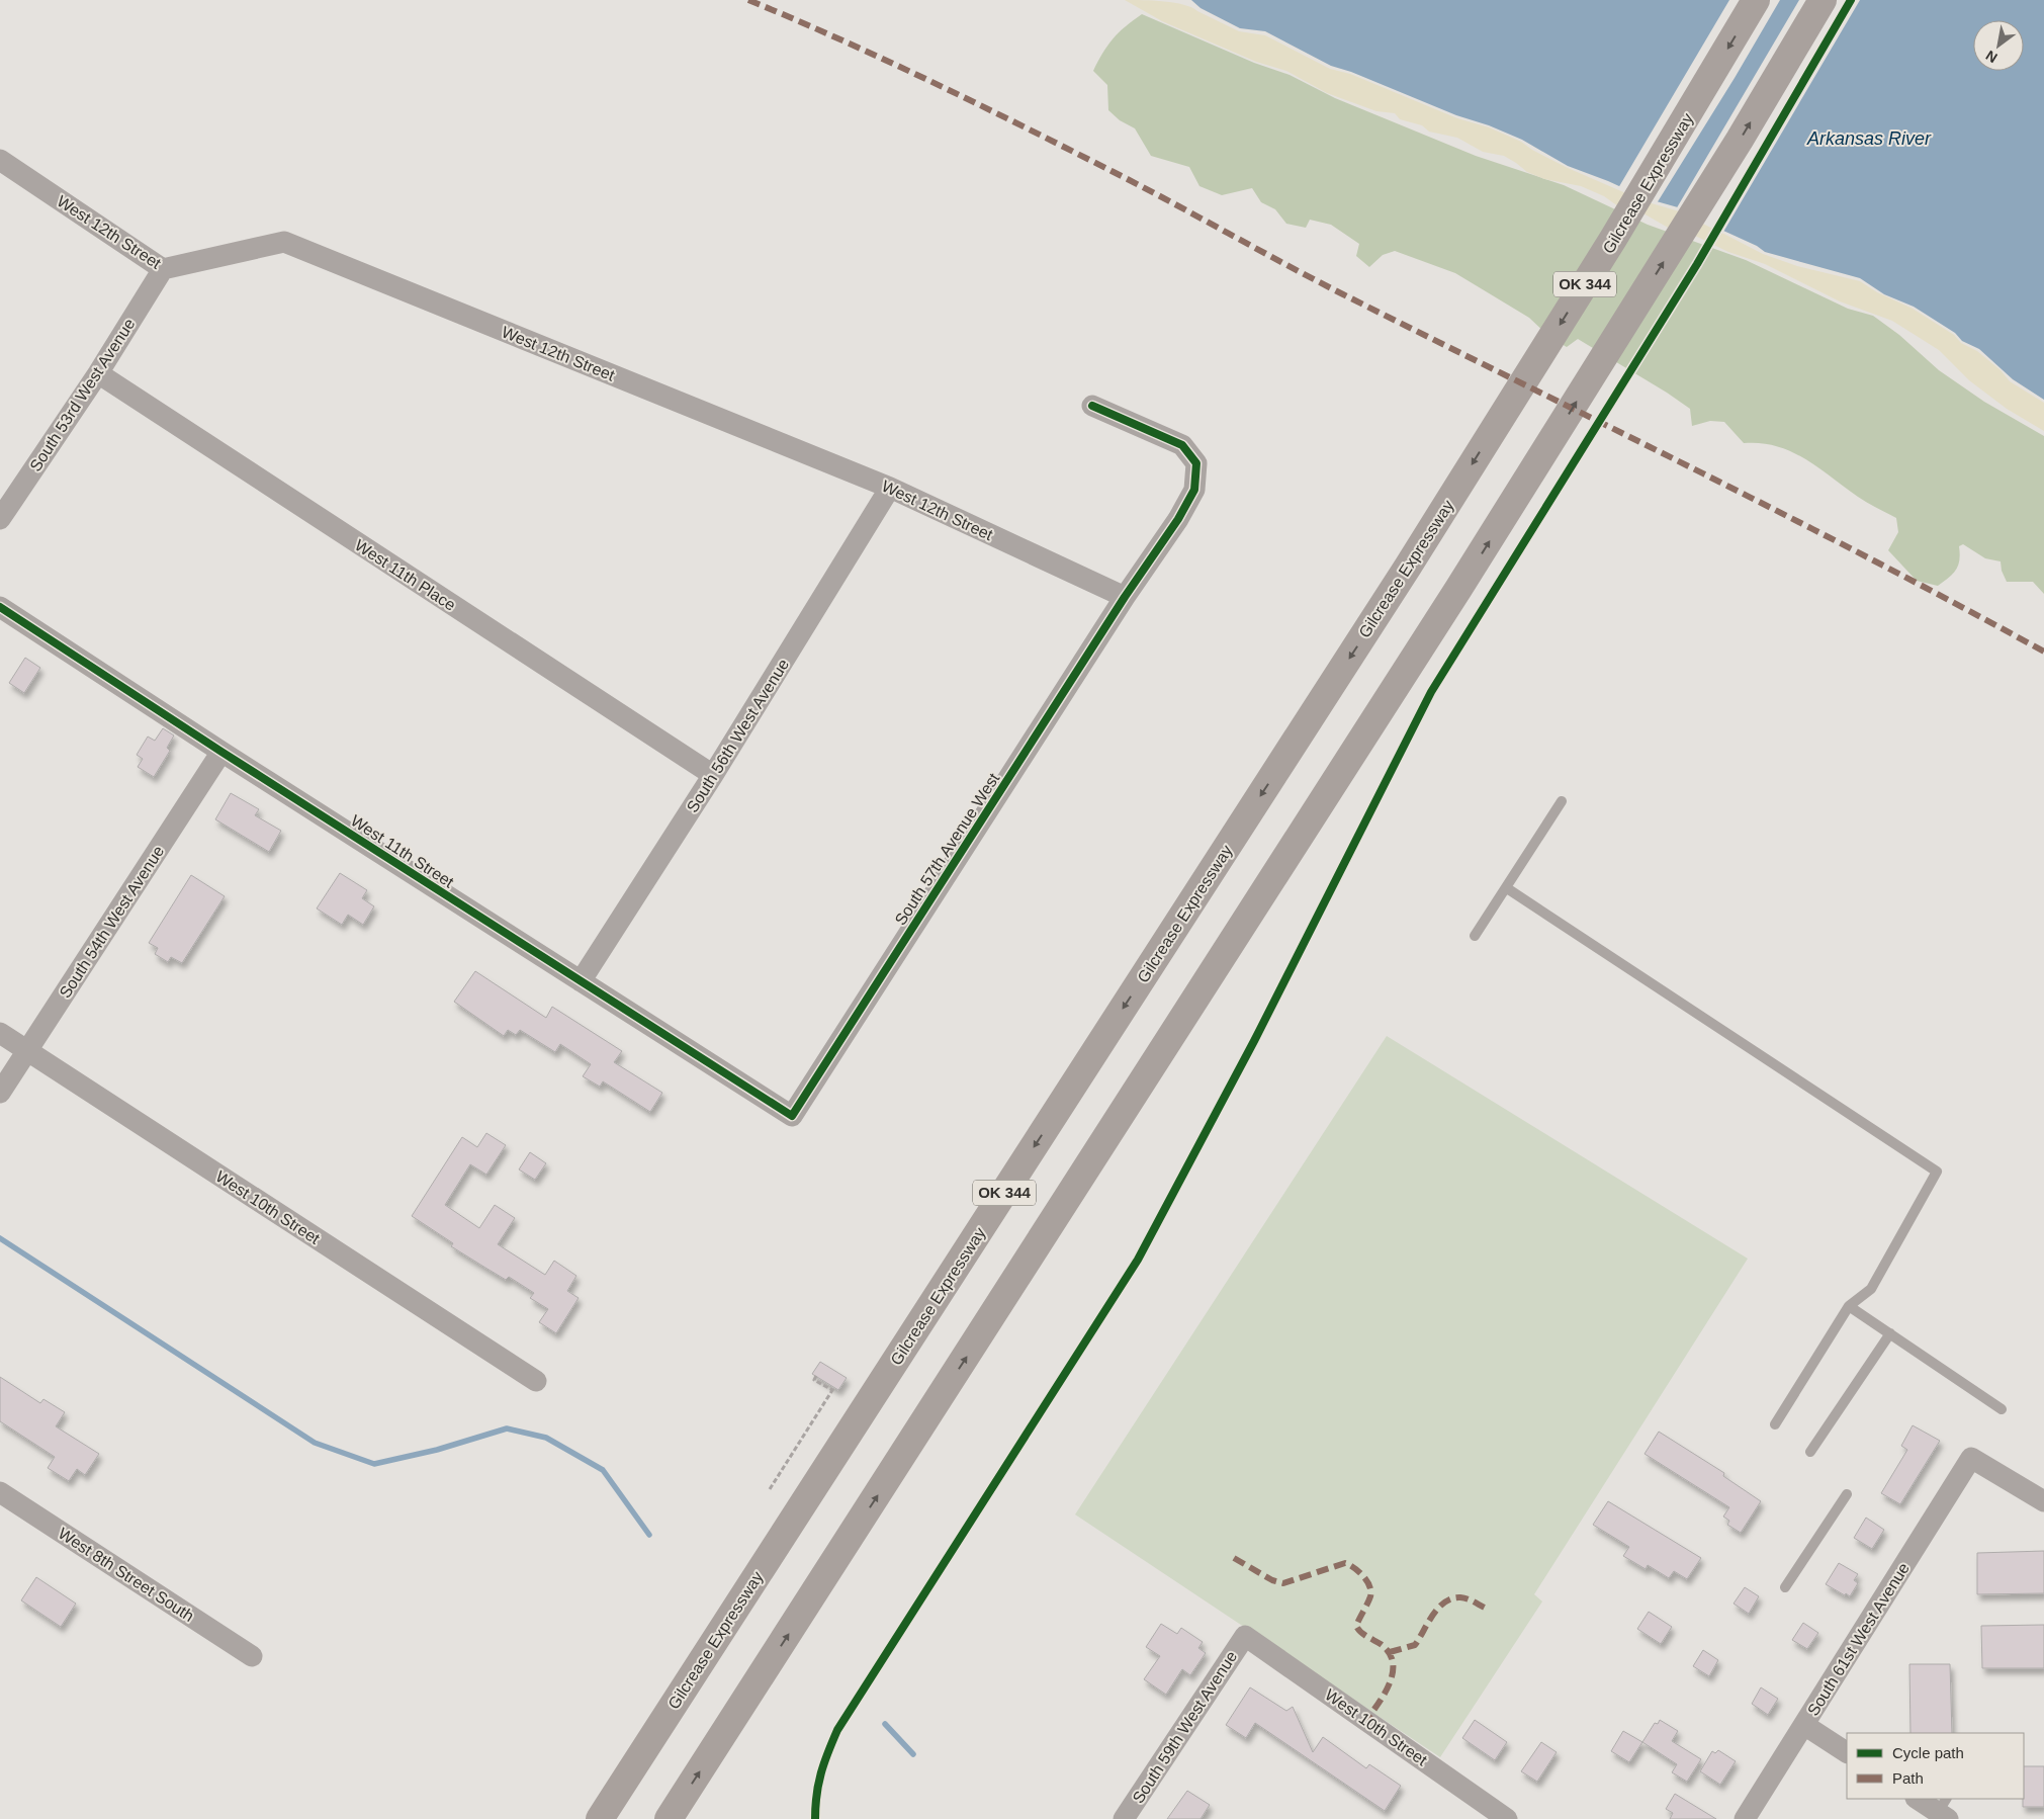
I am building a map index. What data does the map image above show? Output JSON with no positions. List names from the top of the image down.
{
  "streets": {
    "highway": ["Gilcrease Expressway", "OK 344"],
    "street": [
      "West 12th Street",
      "South 53rd West Avenue",
      "West 11th Place",
      "South 56th West Avenue",
      "South 57th Avenue West",
      "West 11th Street",
      "South 54th West Avenue",
      "West 10th Street",
      "West 8th Street South",
      "South 61st West Avenue",
      "South 59th West Avenue"
    ]
  },
  "crossings": [
    ["West 12th Street", "South 53rd West Avenue"],
    ["West 12th Street", "South 56th West Avenue"],
    ["West 12th Street", "South 57th Avenue West"],
    ["South 53rd West Avenue", "West 11th Place"],
    ["West 11th Place", "South 56th West Avenue"],
    ["South 56th West Avenue", "West 11th Street"],
    ["South 57th Avenue West", "West 11th Street"],
    ["West 11th Street", "South 54th West Avenue"],
    ["South 54th West Avenue", "West 10th Street"],
    ["West 10th Street", "South 59th West Avenue"]
  ],
  "water": ["Arkansas River"],
  "legend": ["Cycle path", "Path"],
  "north": "bottom left"
}
